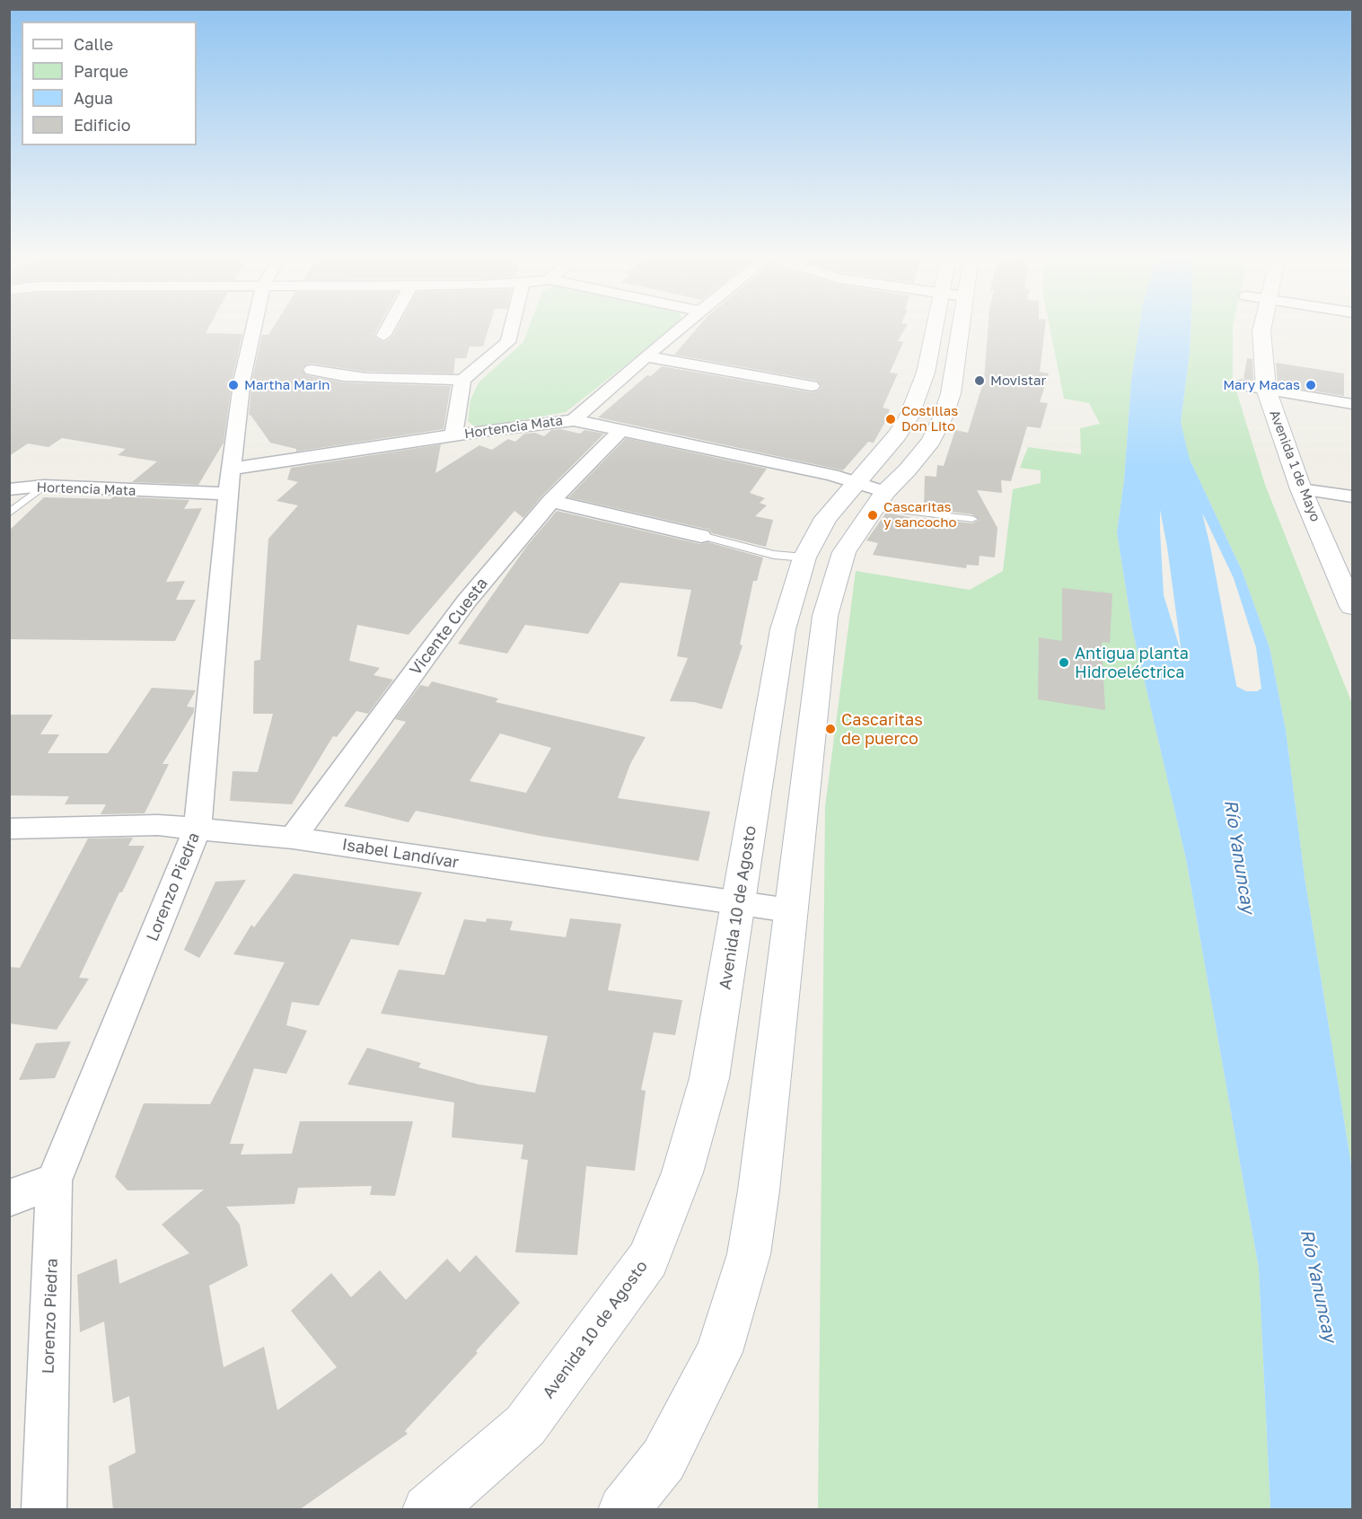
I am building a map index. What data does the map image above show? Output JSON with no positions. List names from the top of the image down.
{
  "streets": {
    "main road": ["Avenida 1 de Mayo", "Avenida 10 de Agosto"],
    "street": [
      "Hortencia Mata",
      "Vicente Cuesta",
      "Isabel Landívar",
      "Lorenzo Piedra"
    ]
  },
  "crossings": [
    ["Hortencia Mata", "Vicente Cuesta"],
    ["Hortencia Mata", "Lorenzo Piedra"],
    ["Hortencia Mata", "Avenida 10 de Agosto"],
    ["Vicente Cuesta", "Isabel Landívar"],
    ["Isabel Landívar", "Lorenzo Piedra"],
    ["Isabel Landívar", "Avenida 10 de Agosto"]
  ],
  "water": ["Río Yanuncay"],
  "places": [
    "Movistar",
    "Martha Marin",
    "Mary Macas",
    "Costillas Don Lito",
    "Cascaritas y sancocho",
    "Antigua planta Hidroeléctrica",
    "Cascaritas de puerco"
  ],
  "legend": [
    "Calle",
    "Parque",
    "Agua",
    "Edificio"
  ]
}
